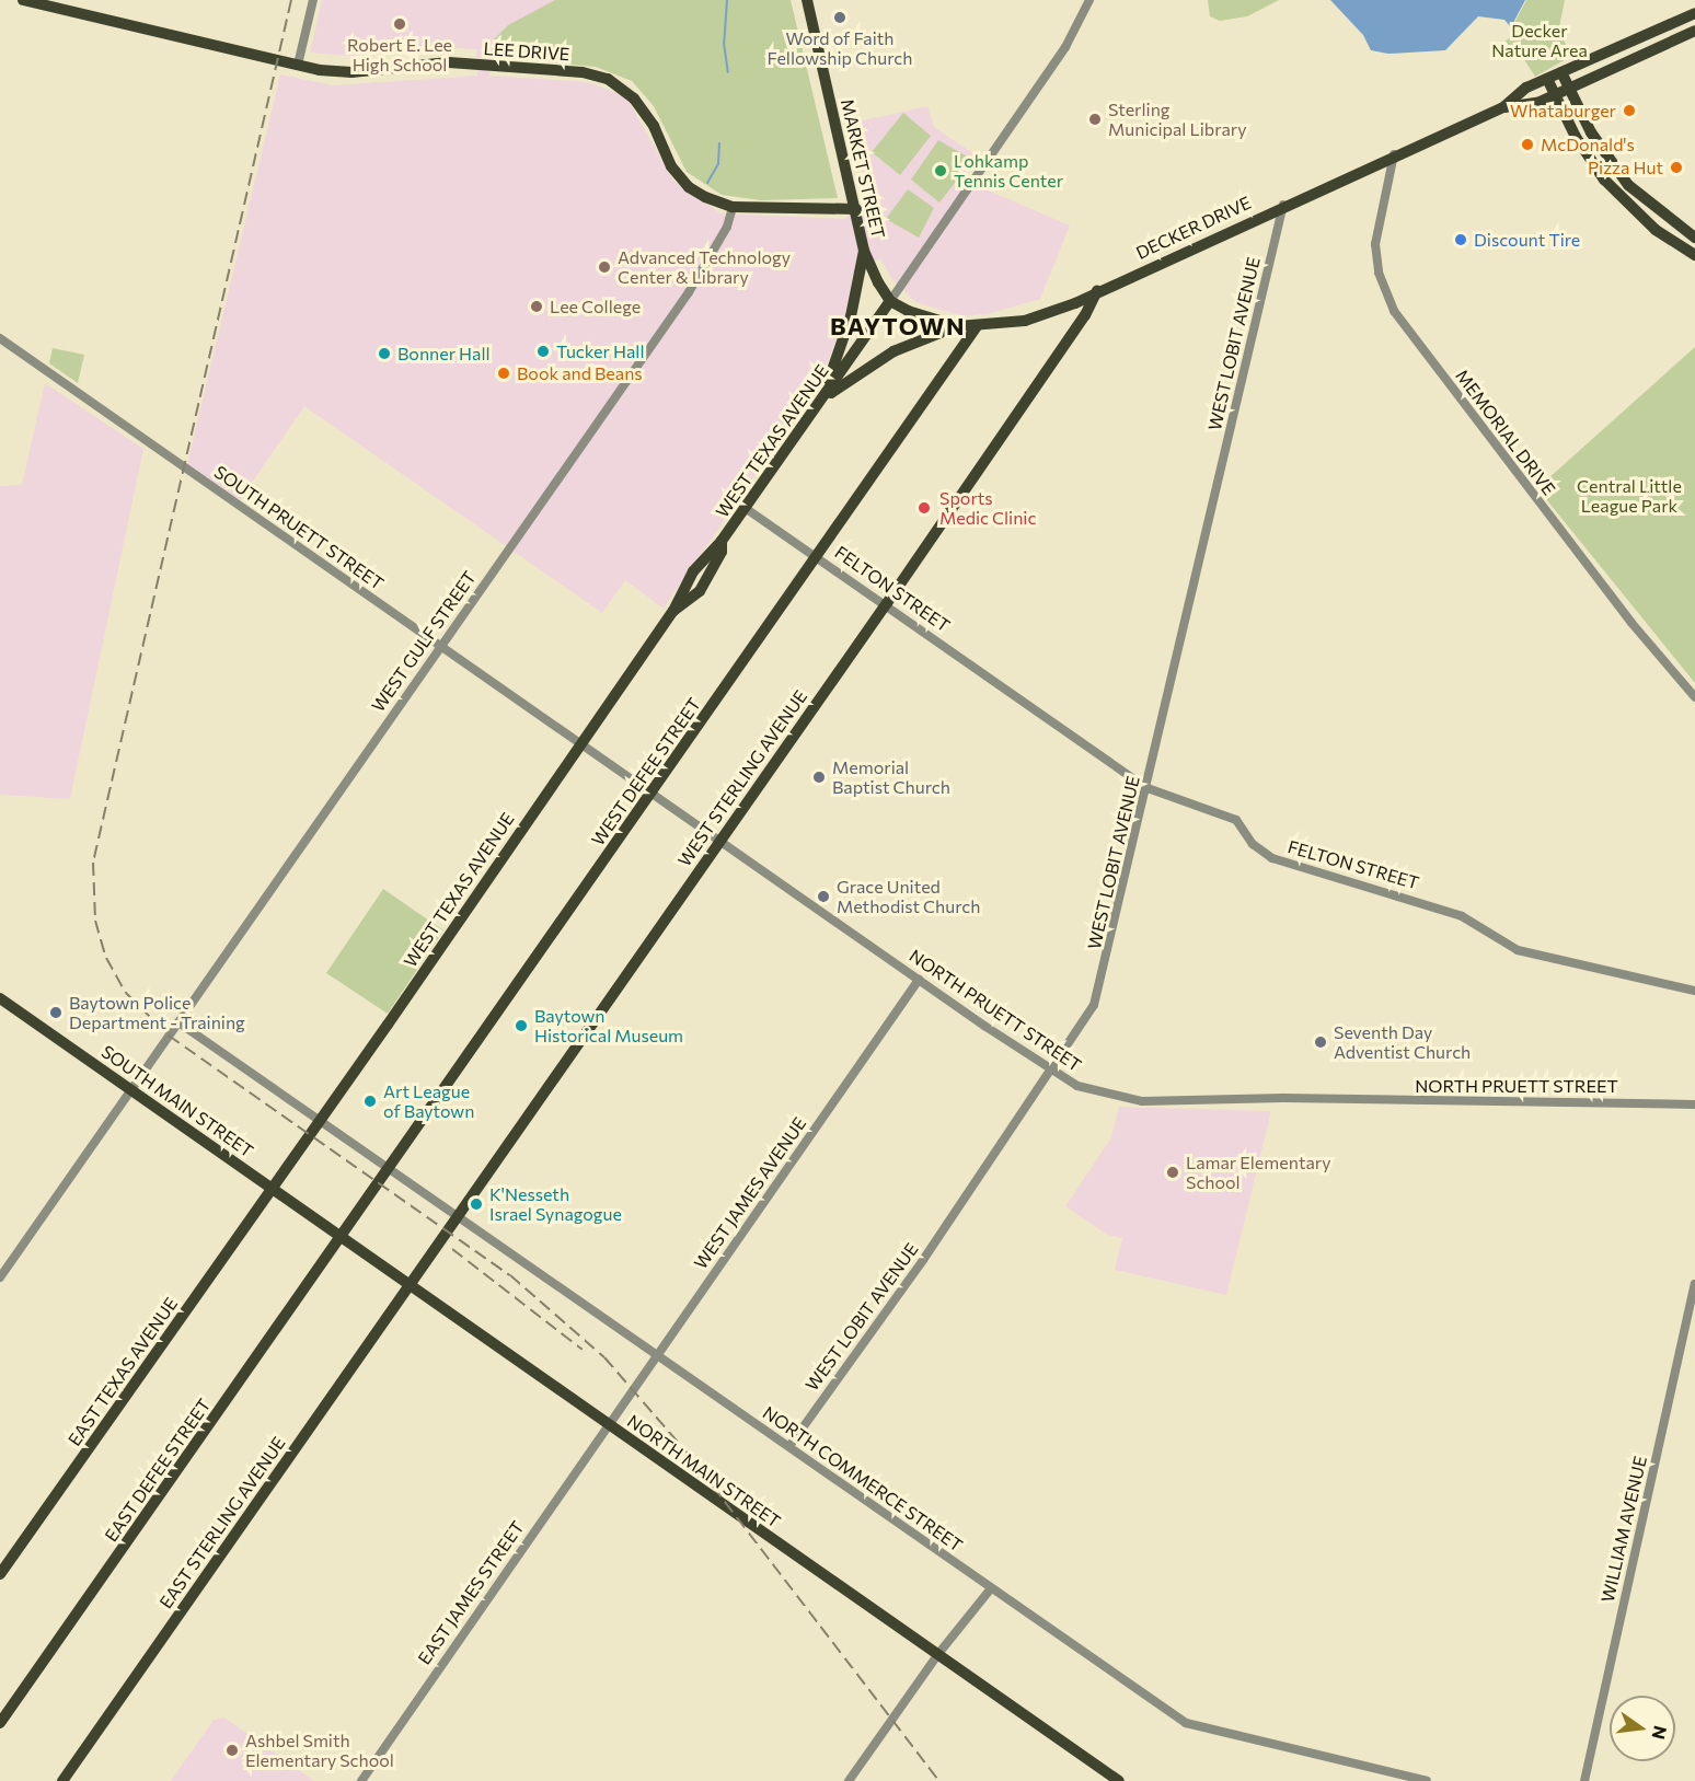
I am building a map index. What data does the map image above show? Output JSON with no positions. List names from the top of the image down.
{
  "streets": {
    "main road": [
      "LEE DRIVE",
      "MARKET STREET",
      "DECKER DRIVE",
      "WEST TEXAS AVENUE",
      "WEST DEFEE STREET",
      "WEST STERLING AVENUE",
      "SOUTH MAIN STREET",
      "EAST TEXAS AVENUE",
      "EAST DEFEE STREET",
      "NORTH MAIN STREET",
      "EAST STERLING AVENUE"
    ],
    "street": [
      "WEST LOBIT AVENUE",
      "MEMORIAL DRIVE",
      "SOUTH PRUETT STREET",
      "FELTON STREET",
      "WEST GULF STREET",
      "NORTH PRUETT STREET",
      "WEST JAMES AVENUE",
      "NORTH COMMERCE STREET",
      "WILLIAM AVENUE",
      "EAST JAMES STREET"
    ]
  },
  "crossings": [
    ["LEE DRIVE", "MARKET STREET"],
    ["LEE DRIVE", "WEST GULF STREET"],
    ["MARKET STREET", "DECKER DRIVE"],
    ["MARKET STREET", "WEST TEXAS AVENUE"],
    ["DECKER DRIVE", "WEST LOBIT AVENUE"],
    ["DECKER DRIVE", "MEMORIAL DRIVE"],
    ["DECKER DRIVE", "WEST TEXAS AVENUE"],
    ["DECKER DRIVE", "WEST DEFEE STREET"],
    ["DECKER DRIVE", "WEST STERLING AVENUE"],
    ["WEST LOBIT AVENUE", "FELTON STREET"],
    ["WEST LOBIT AVENUE", "NORTH PRUETT STREET"],
    ["WEST LOBIT AVENUE", "NORTH COMMERCE STREET"],
    ["WEST TEXAS AVENUE", "SOUTH PRUETT STREET"],
    ["WEST TEXAS AVENUE", "FELTON STREET"],
    ["WEST TEXAS AVENUE", "NORTH PRUETT STREET"],
    ["WEST TEXAS AVENUE", "SOUTH MAIN STREET"],
    ["WEST TEXAS AVENUE", "EAST TEXAS AVENUE"],
    ["WEST TEXAS AVENUE", "NORTH MAIN STREET"],
    ["WEST TEXAS AVENUE", "NORTH COMMERCE STREET"],
    ["SOUTH PRUETT STREET", "WEST GULF STREET"],
    ["SOUTH PRUETT STREET", "NORTH PRUETT STREET"],
    ["FELTON STREET", "WEST DEFEE STREET"],
    ["FELTON STREET", "WEST STERLING AVENUE"],
    ["WEST GULF STREET", "SOUTH MAIN STREET"],
    ["WEST GULF STREET", "NORTH COMMERCE STREET"],
    ["WEST DEFEE STREET", "NORTH PRUETT STREET"],
    ["WEST DEFEE STREET", "EAST DEFEE STREET"],
    ["WEST DEFEE STREET", "NORTH MAIN STREET"],
    ["WEST DEFEE STREET", "NORTH COMMERCE STREET"],
    ["WEST STERLING AVENUE", "NORTH PRUETT STREET"],
    ["WEST STERLING AVENUE", "NORTH MAIN STREET"],
    ["WEST STERLING AVENUE", "NORTH COMMERCE STREET"],
    ["WEST STERLING AVENUE", "EAST STERLING AVENUE"],
    ["NORTH PRUETT STREET", "WEST JAMES AVENUE"],
    ["SOUTH MAIN STREET", "EAST TEXAS AVENUE"],
    ["SOUTH MAIN STREET", "NORTH MAIN STREET"],
    ["WEST JAMES AVENUE", "NORTH MAIN STREET"],
    ["WEST JAMES AVENUE", "NORTH COMMERCE STREET"],
    ["WEST JAMES AVENUE", "EAST JAMES STREET"],
    ["EAST TEXAS AVENUE", "NORTH MAIN STREET"],
    ["EAST DEFEE STREET", "NORTH MAIN STREET"],
    ["NORTH MAIN STREET", "EAST STERLING AVENUE"],
    ["NORTH MAIN STREET", "EAST JAMES STREET"]
  ],
  "districts": ["BAYTOWN"],
  "parks": ["Decker Nature Area", "Central Little League Park"],
  "places": [
    "Word of Faith Fellowship Church",
    "Robert E. Lee High School",
    "Whataburger",
    "Sterling Municipal Library",
    "McDonald's",
    "Pizza Hut",
    "Lohkamp Tennis Center",
    "Discount Tire",
    "Advanced Technology Center & Library",
    "Lee College",
    "Tucker Hall",
    "Bonner Hall",
    "Book and Beans",
    "Sports Medic Clinic",
    "Memorial Baptist Church",
    "Grace United Methodist Church",
    "Baytown Police Department - Training",
    "Baytown Historical Museum",
    "Seventh Day Adventist Church",
    "Art League of Baytown",
    "Lamar Elementary School",
    "K'Nesseth Israel Synagogue",
    "Ashbel Smith Elementary School"
  ],
  "north": "right"
}
